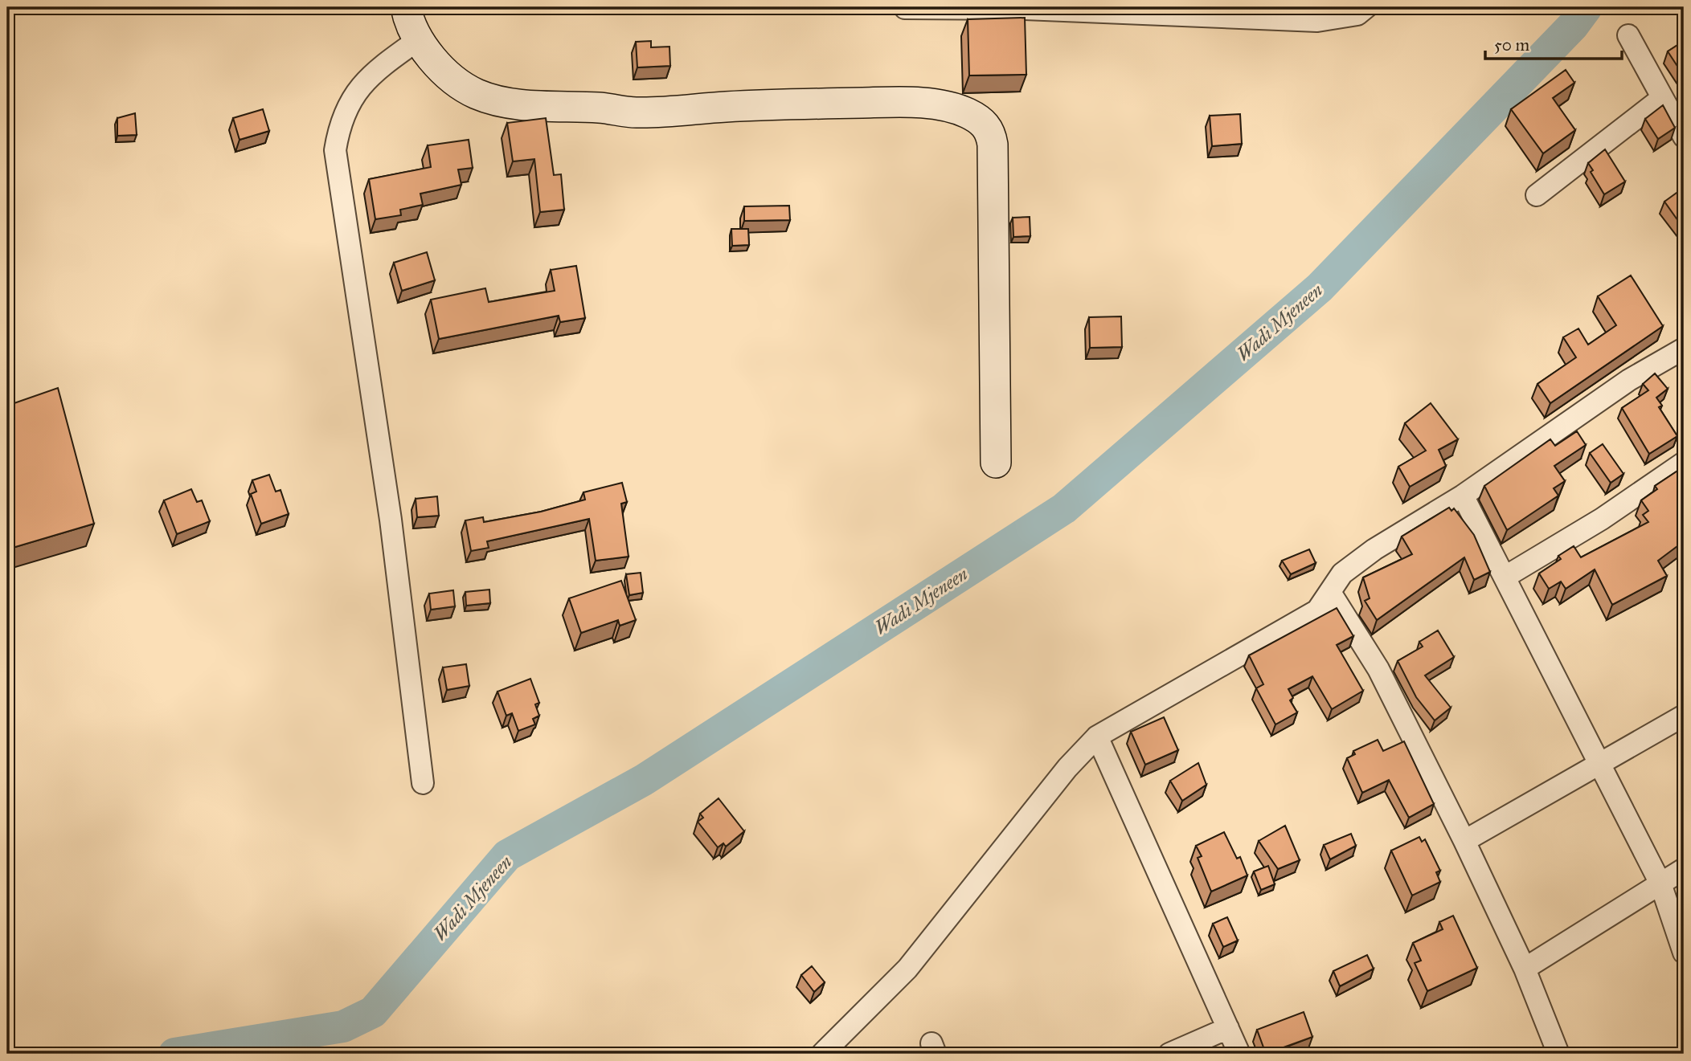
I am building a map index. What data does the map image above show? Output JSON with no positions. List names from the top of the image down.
{
  "water": ["Wadi Mjeneen"],
  "scale_bar": "50 m"
}
